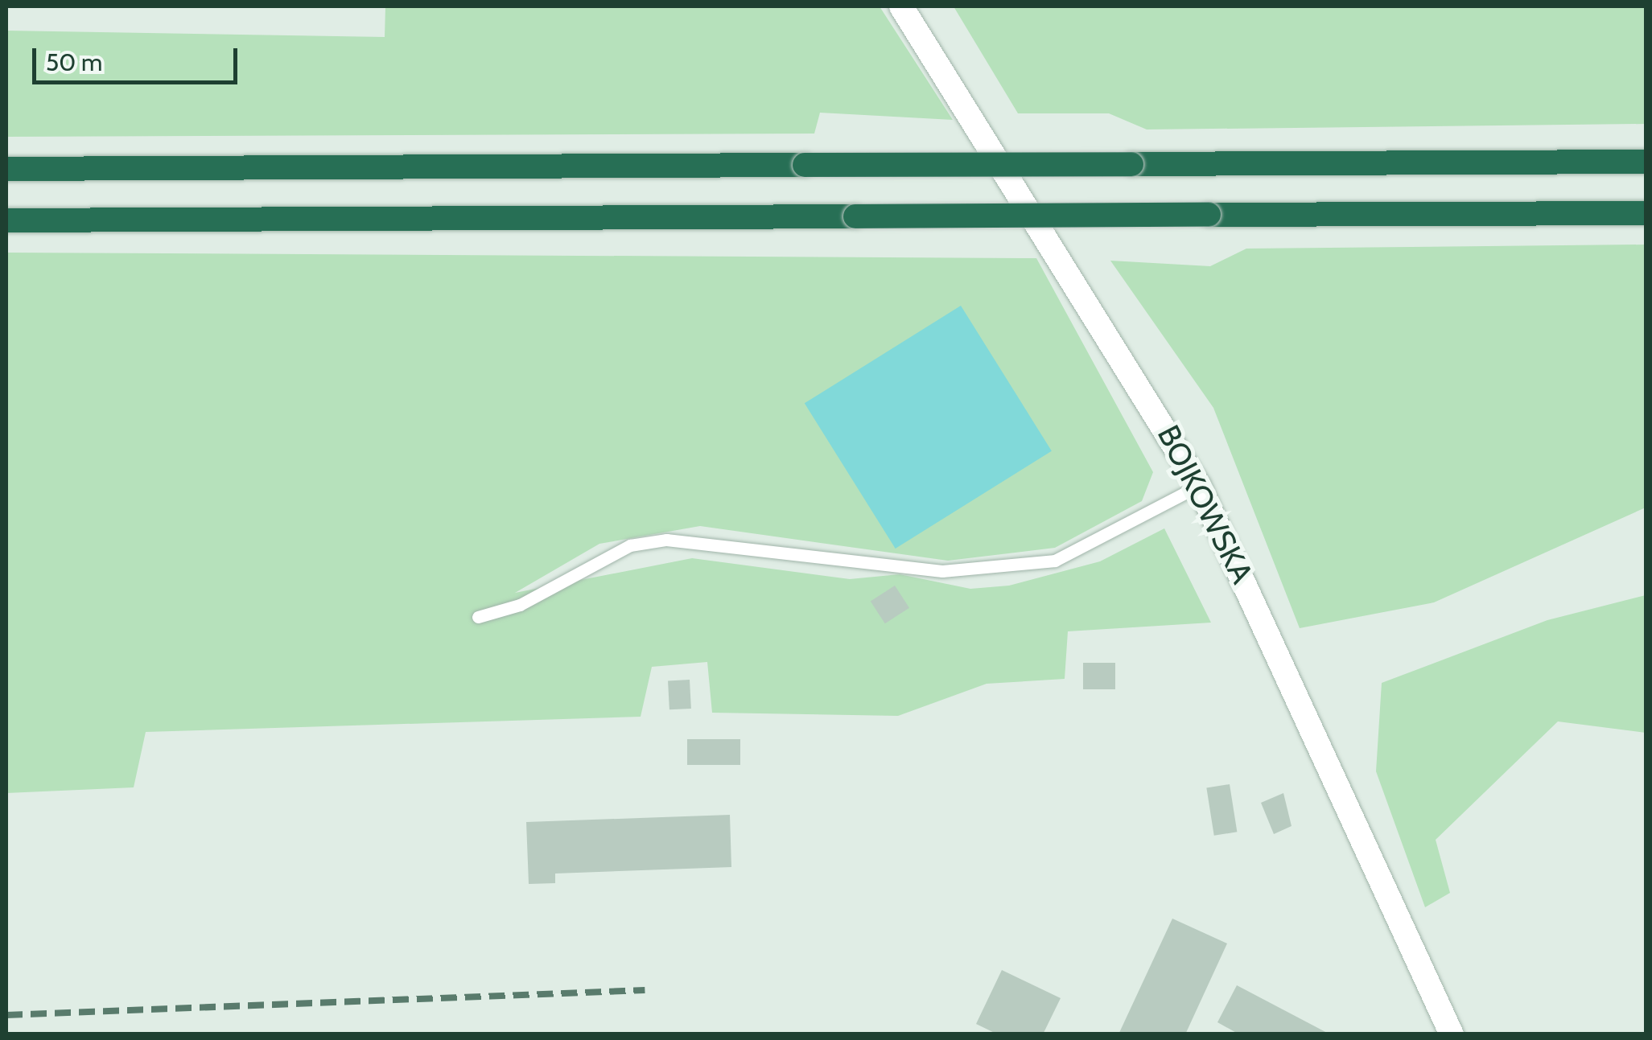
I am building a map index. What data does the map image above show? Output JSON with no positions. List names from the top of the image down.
{
  "streets": {
    "street": ["BOJKOWSKA"]
  },
  "scale_bar": "50 m"
}
